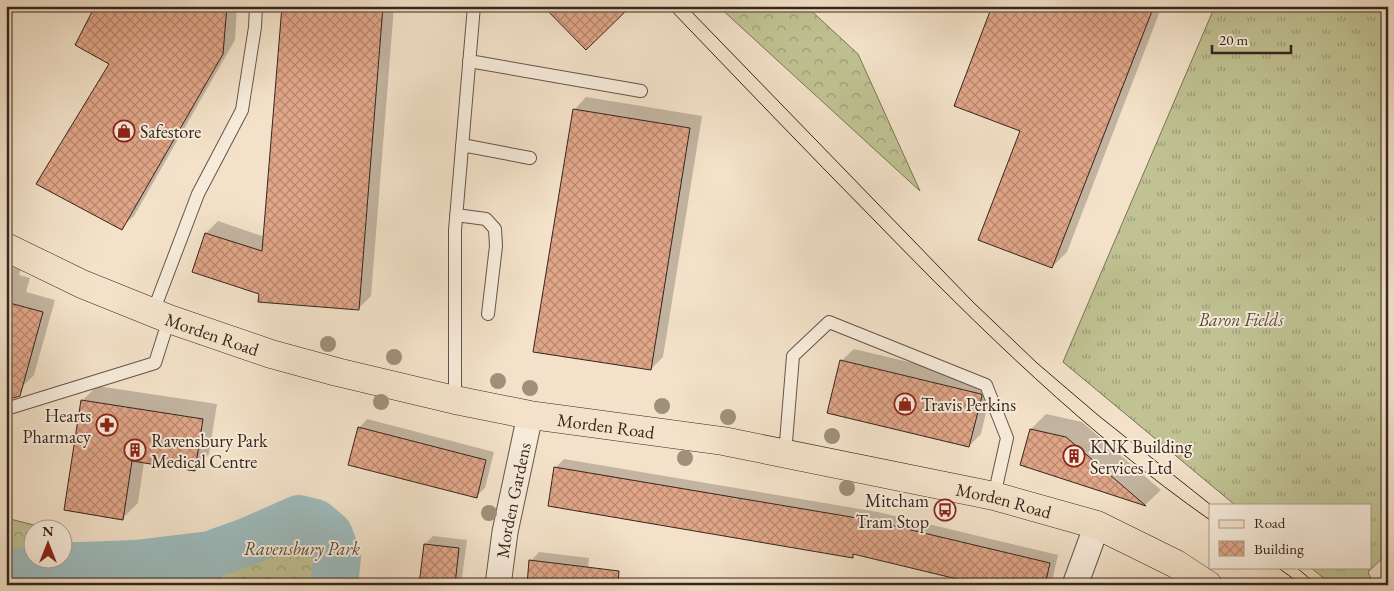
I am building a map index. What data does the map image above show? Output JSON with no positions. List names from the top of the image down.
{
  "streets": {
    "main road": ["Morden Road"],
    "street": ["Morden Gardens"]
  },
  "crossings": [
    ["Morden Road", "Morden Gardens"]
  ],
  "parks": ["Baron Fields", "Ravensbury Park"],
  "places": {
    "shop": ["Safestore", "Travis Perkins"],
    "pharmacy": ["Hearts Pharmacy"],
    "building": ["Ravensbury Park Medical Centre", "KNK Building Services Ltd"],
    "bus stop": ["Mitcham Tram Stop"]
  },
  "legend": ["Road", "Building"],
  "scale_bar": "20 m",
  "north": "top"
}
